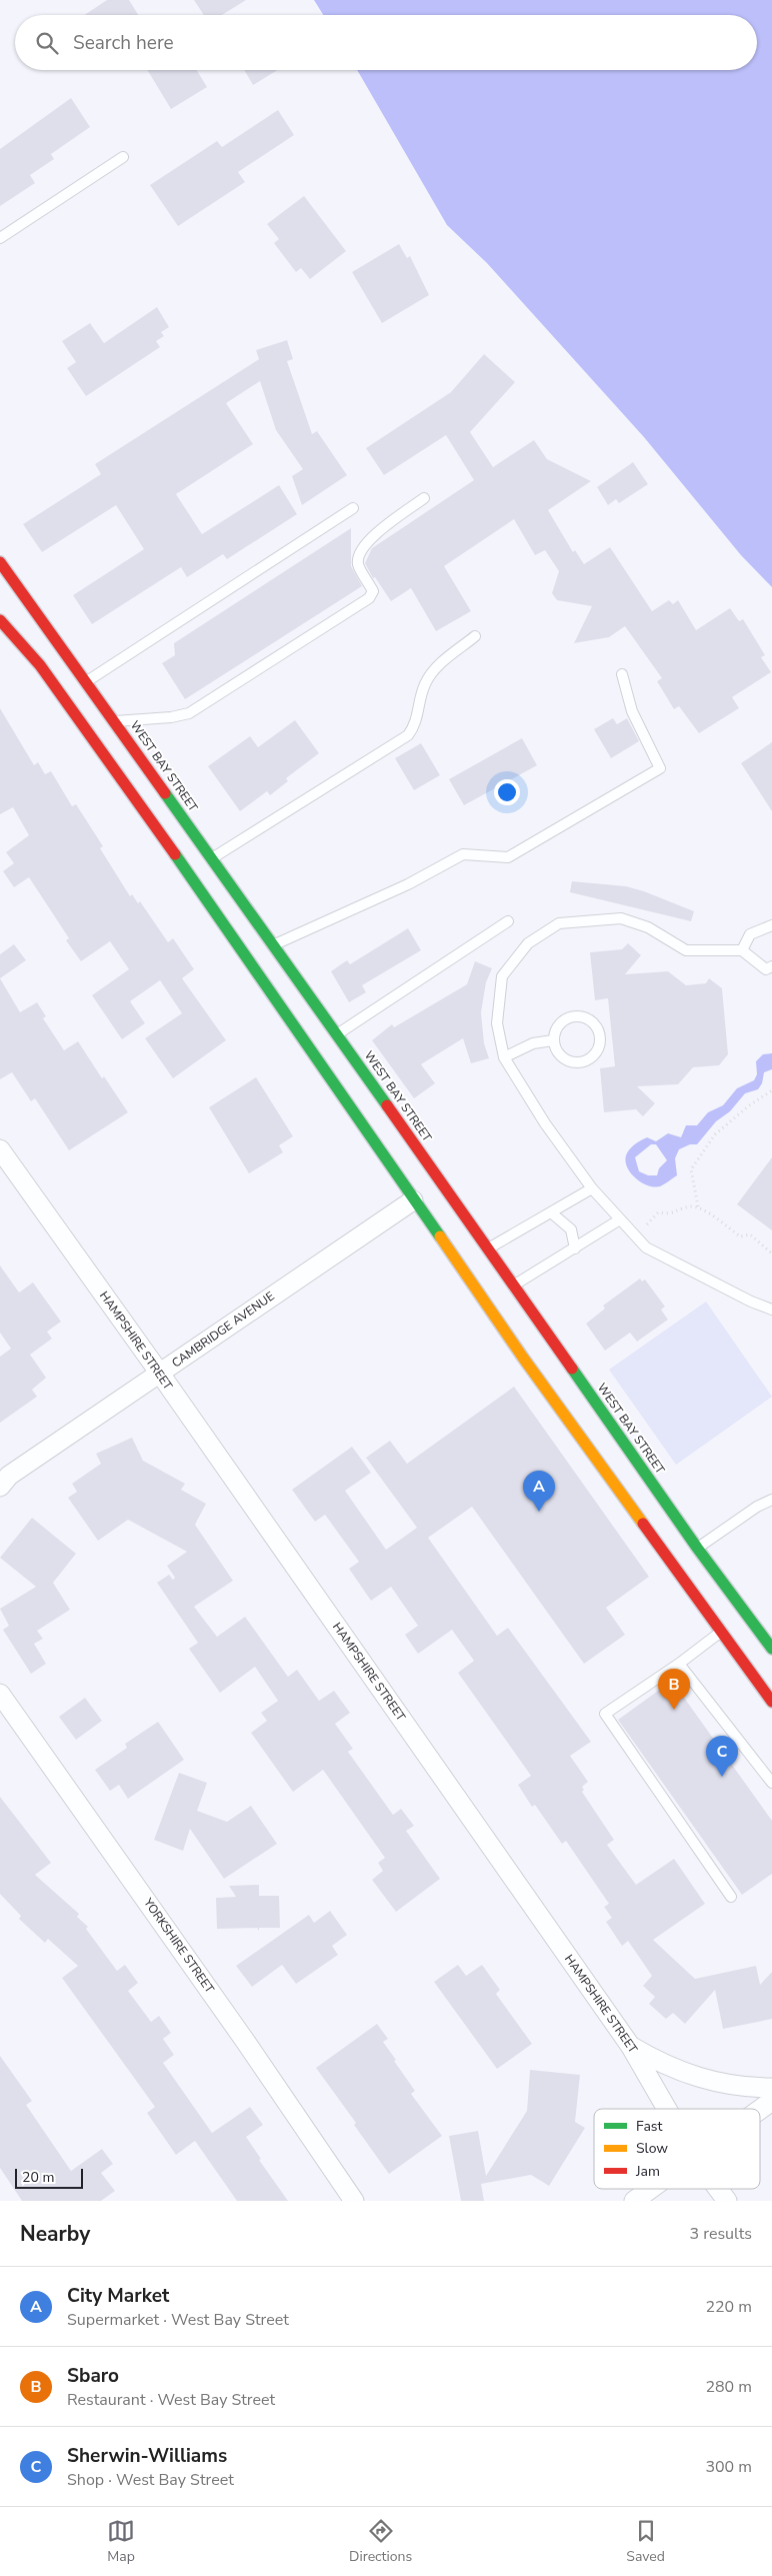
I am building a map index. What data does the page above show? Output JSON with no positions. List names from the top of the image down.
{
  "streets": {
    "main road": ["WEST BAY STREET"],
    "street": ["CAMBRIDGE AVENUE", "HAMPSHIRE STREET", "YORKSHIRE STREET"]
  },
  "crossings": [
    ["CAMBRIDGE AVENUE", "HAMPSHIRE STREET"]
  ],
  "legend": ["Fast", "Slow", "Jam"],
  "scale_bar": "20 m",
  "page": {
    "search": "Search here",
    "pins": ["A", "B", "C"],
    "scale": "20 m",
    "heading": ["Nearby", "3 results"],
    "list": [
      {
        "mark": "A",
        "name": "City Market",
        "note": "Supermarket · West Bay Street",
        "value": "220 m"
      },
      {
        "mark": "B",
        "name": "Sbaro",
        "note": "Restaurant · West Bay Street",
        "value": "280 m"
      },
      {
        "mark": "C",
        "name": "Sherwin-Williams",
        "note": "Shop · West Bay Street",
        "value": "300 m"
      }
    ],
    "nav": ["Map", "Directions", "Saved"]
  }
}
